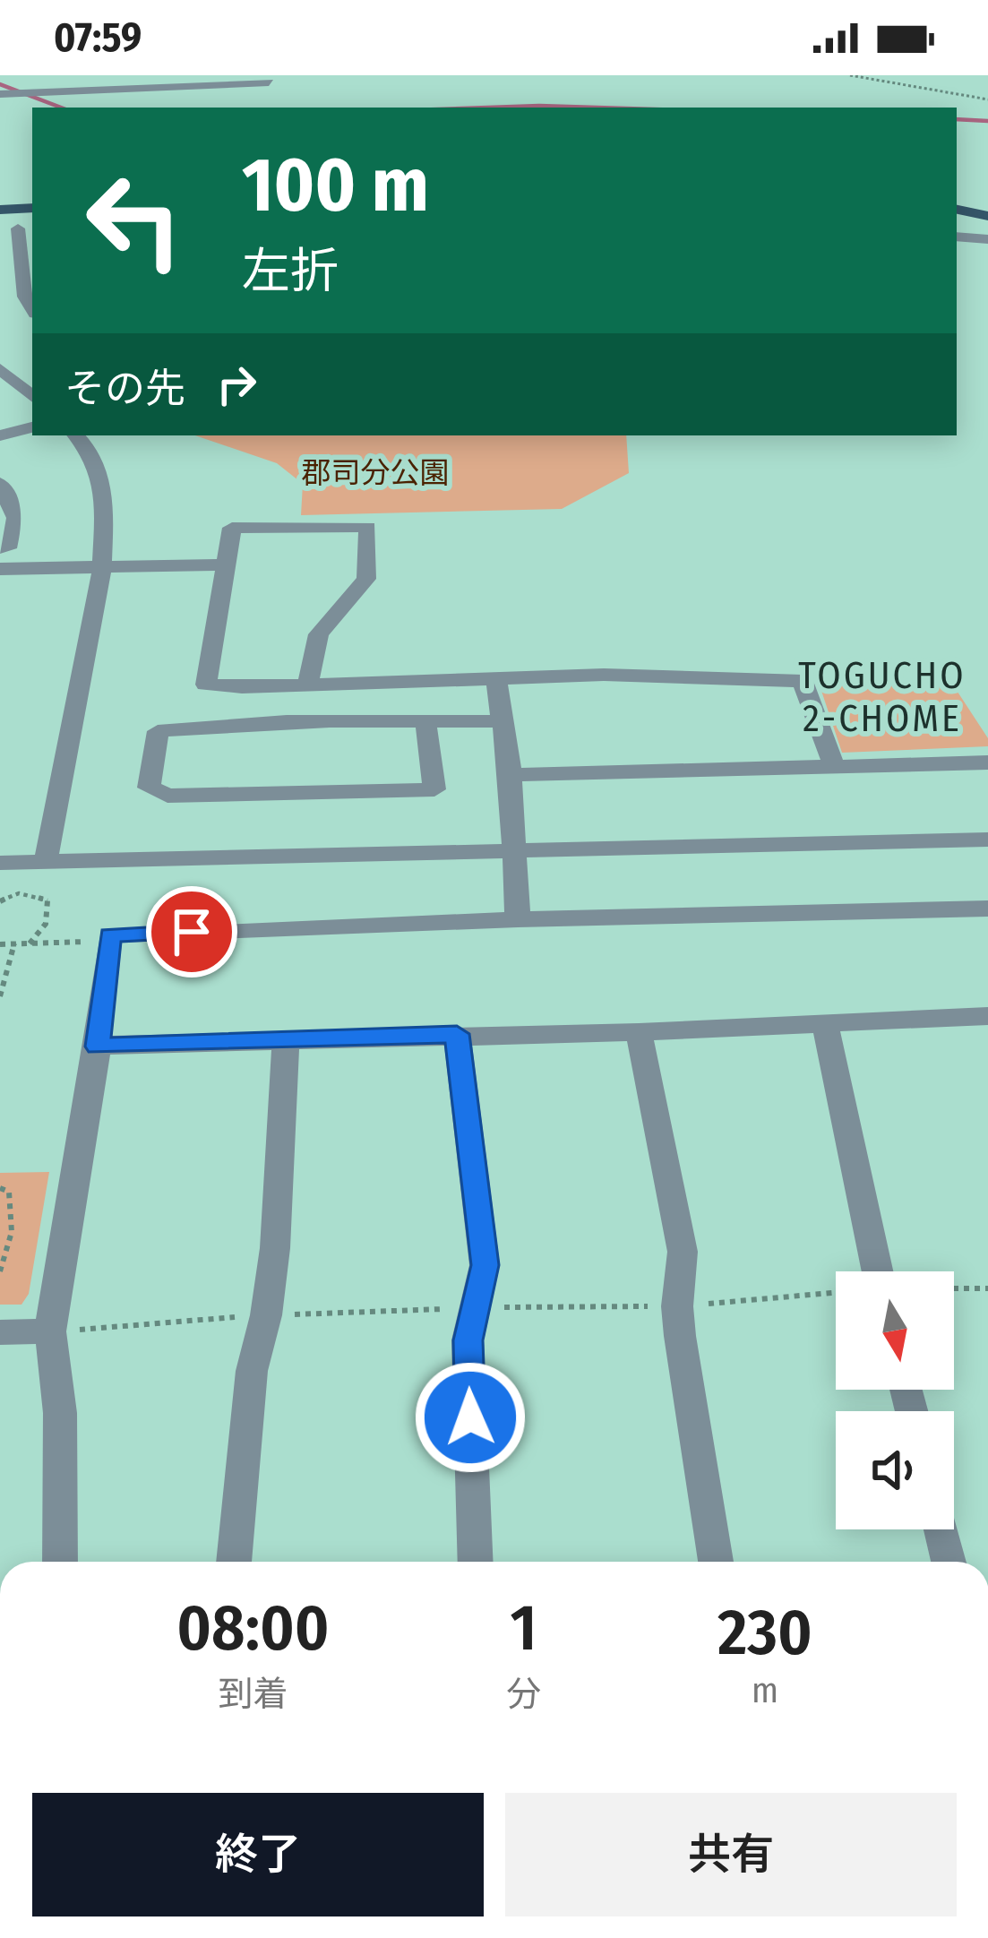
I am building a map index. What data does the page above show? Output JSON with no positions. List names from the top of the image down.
{
  "districts": ["TOGUCHO 2-CHOME"],
  "parks": ["郡司分公園"],
  "north": "bottom",
  "page": {
    "status": "07:59",
    "turn": ["100 m", "左折"],
    "then": "その先",
    "eta": [
      "08:00",
      "到着",
      "1",
      "分",
      "230",
      "m"
    ],
    "buttons": ["終了", "共有"]
  }
}
